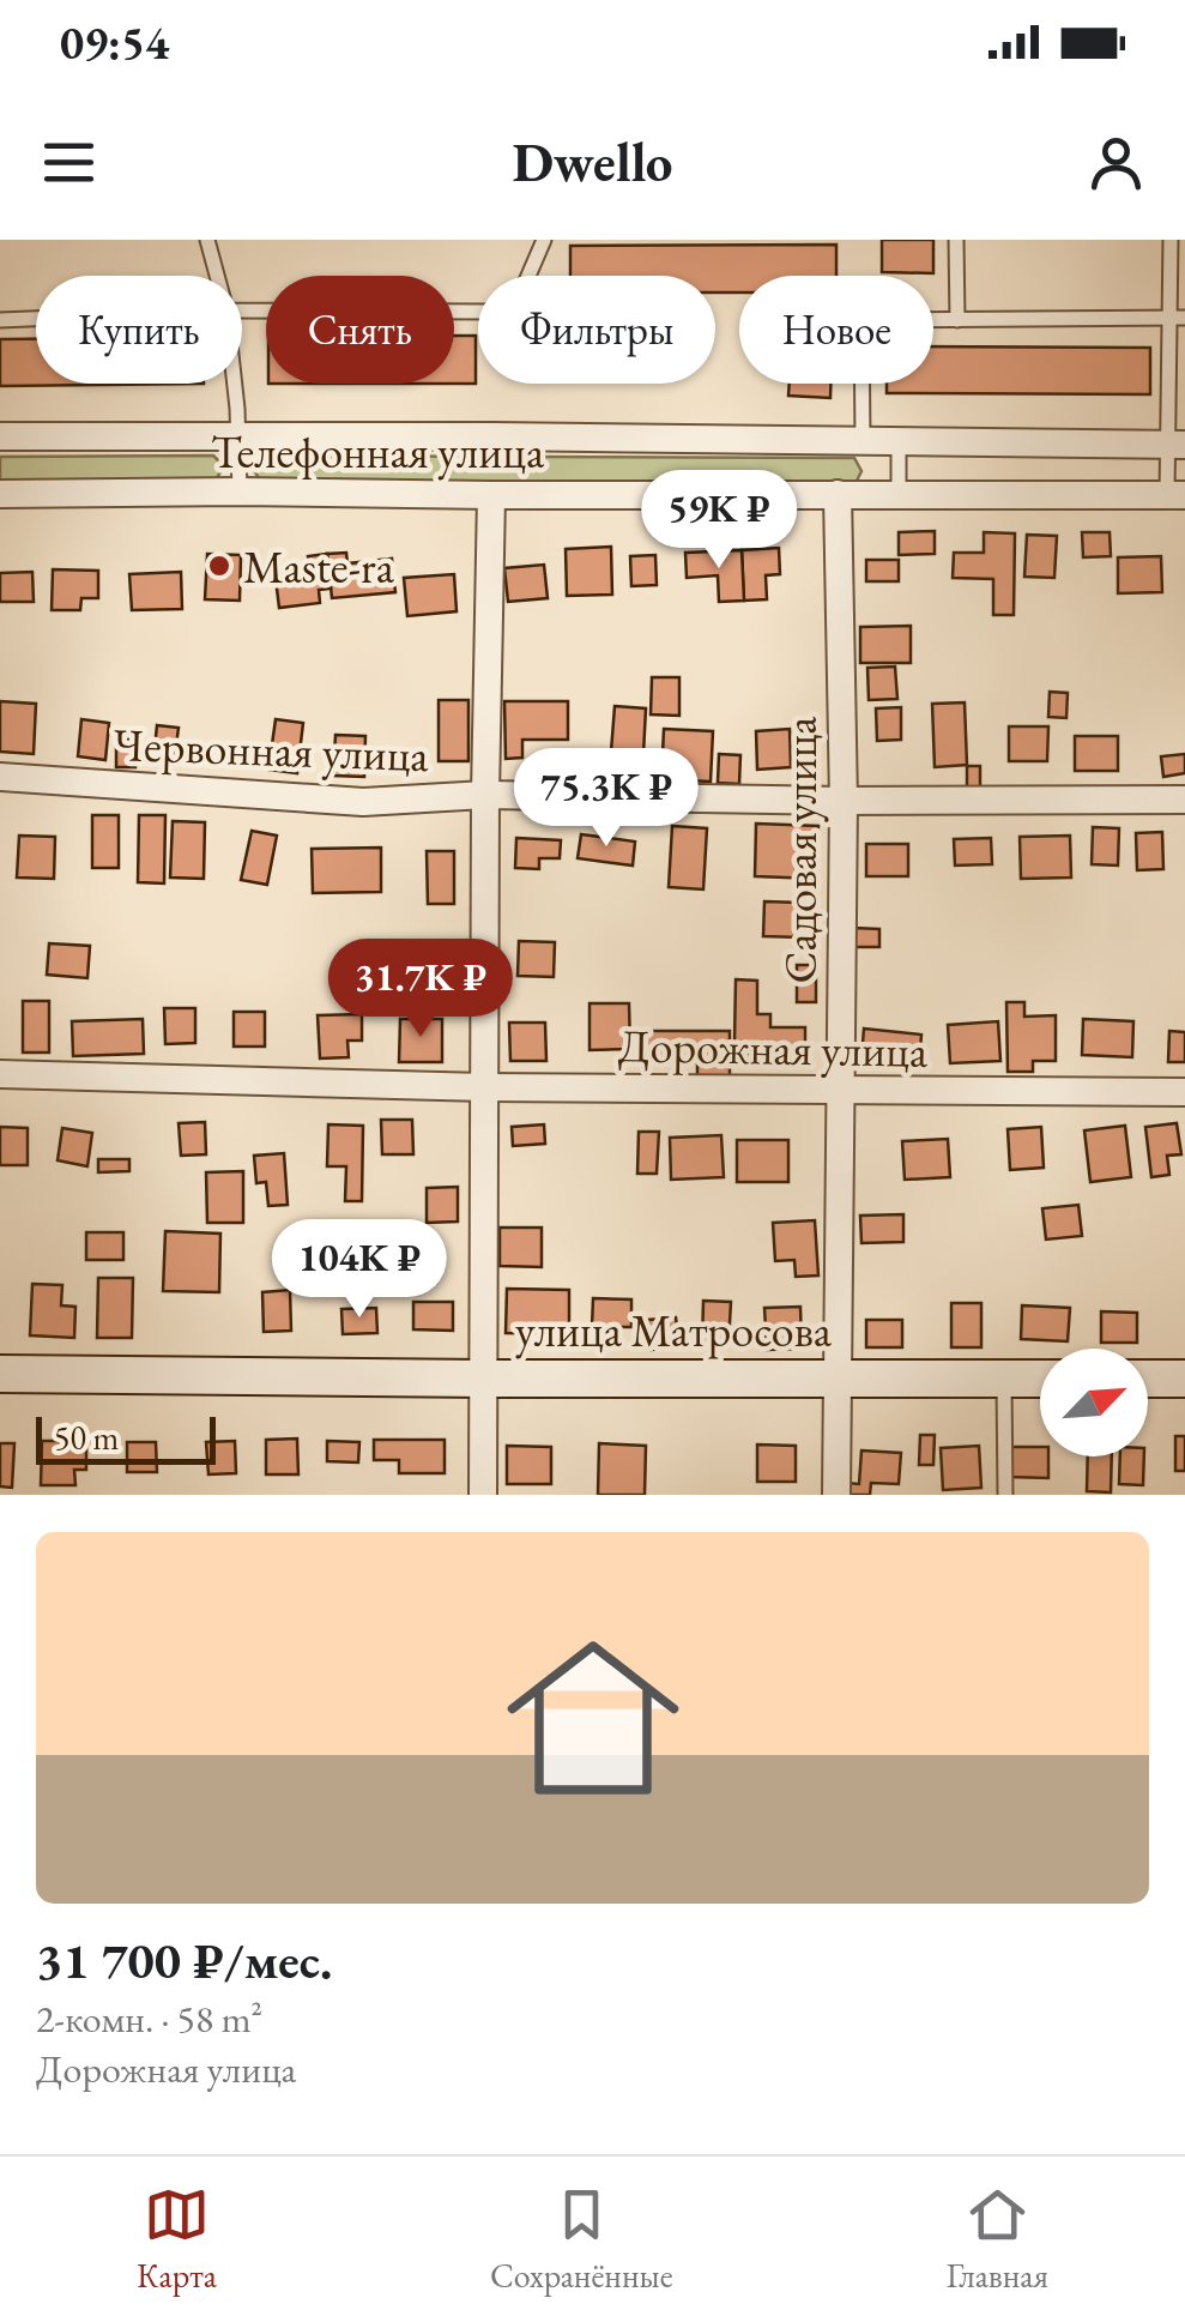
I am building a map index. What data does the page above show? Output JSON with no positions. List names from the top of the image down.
{
  "streets": {
    "street": [
      "Телефонная улица",
      "Червонная улица",
      "Садовая улица",
      "Дорожная улица",
      "улица Матросова"
    ]
  },
  "crossings": [
    ["Телефонная улица", "Садовая улица"],
    ["Червонная улица", "Садовая улица"],
    ["Садовая улица", "Дорожная улица"],
    ["Садовая улица", "улица Матросова"]
  ],
  "places": ["Maste-ra"],
  "scale_bar": "50 m",
  "north": "top right",
  "page": {
    "status": "09:54",
    "header": "Dwello",
    "chip": [
      "Купить",
      "Снять",
      "Фильтры",
      "Новое"
    ],
    "price": [
      "59K ₽",
      "75.3K ₽",
      "31.7K ₽",
      "104K ₽"
    ],
    "scale": "50 m",
    "list": [
      {
        "name": "31 700 ₽/мес.",
        "note": "2-комн. · 58 m² · Дорожная улица"
      }
    ],
    "tabs": ["Карта", "Сохранённые", "Главная"]
  }
}
